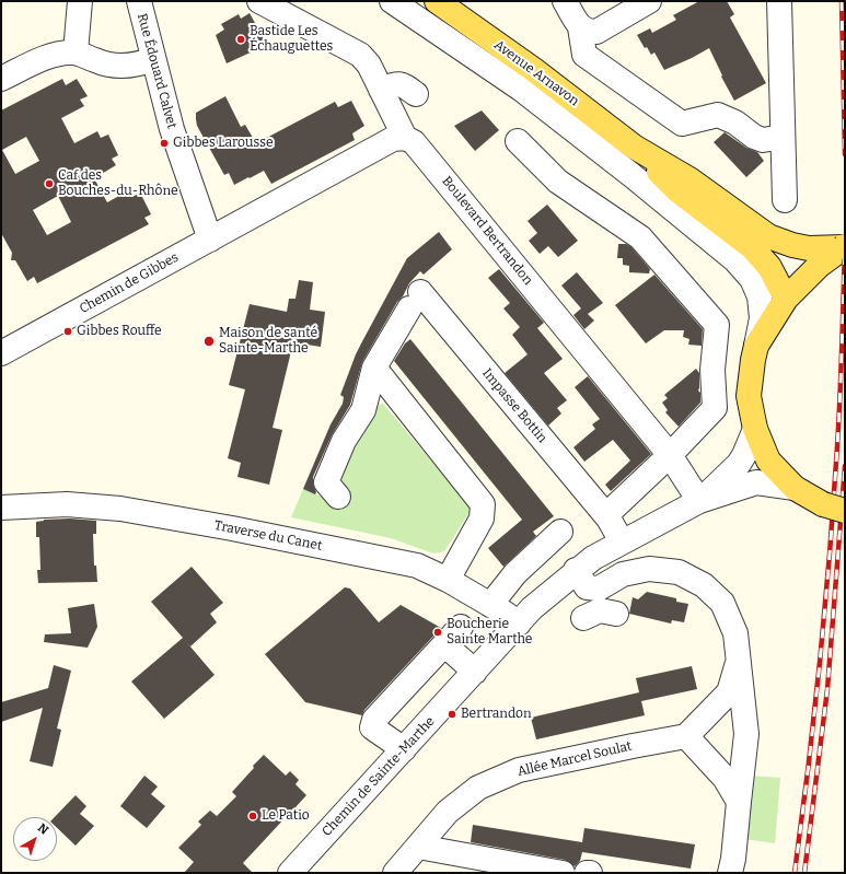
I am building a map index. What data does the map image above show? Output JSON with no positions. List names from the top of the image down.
{
  "streets": {
    "main road": ["Avenue Arnavon"],
    "street": [
      "Rue Édouard Calvet",
      "Boulevard Bertrandon",
      "Chemin de Gibbes",
      "Impasse Bottin",
      "Traverse du Canet",
      "Allée Marcel Soulat",
      "Chemin de Sainte-Marthe"
    ]
  },
  "crossings": [
    ["Rue Édouard Calvet", "Chemin de Gibbes"],
    ["Boulevard Bertrandon", "Chemin de Sainte-Marthe"],
    ["Traverse du Canet", "Chemin de Sainte-Marthe"]
  ],
  "places": [
    "Bastide Les Échauguettes",
    "Gibbes Larousse",
    "Caf des Bouches-du-Rhône",
    "Gibbes Rouffe",
    "Maison de santé Sainte-Marthe",
    "Boucherie Sainte Marthe",
    "Bertrandon",
    "Le Patio"
  ],
  "north": "top right"
}
